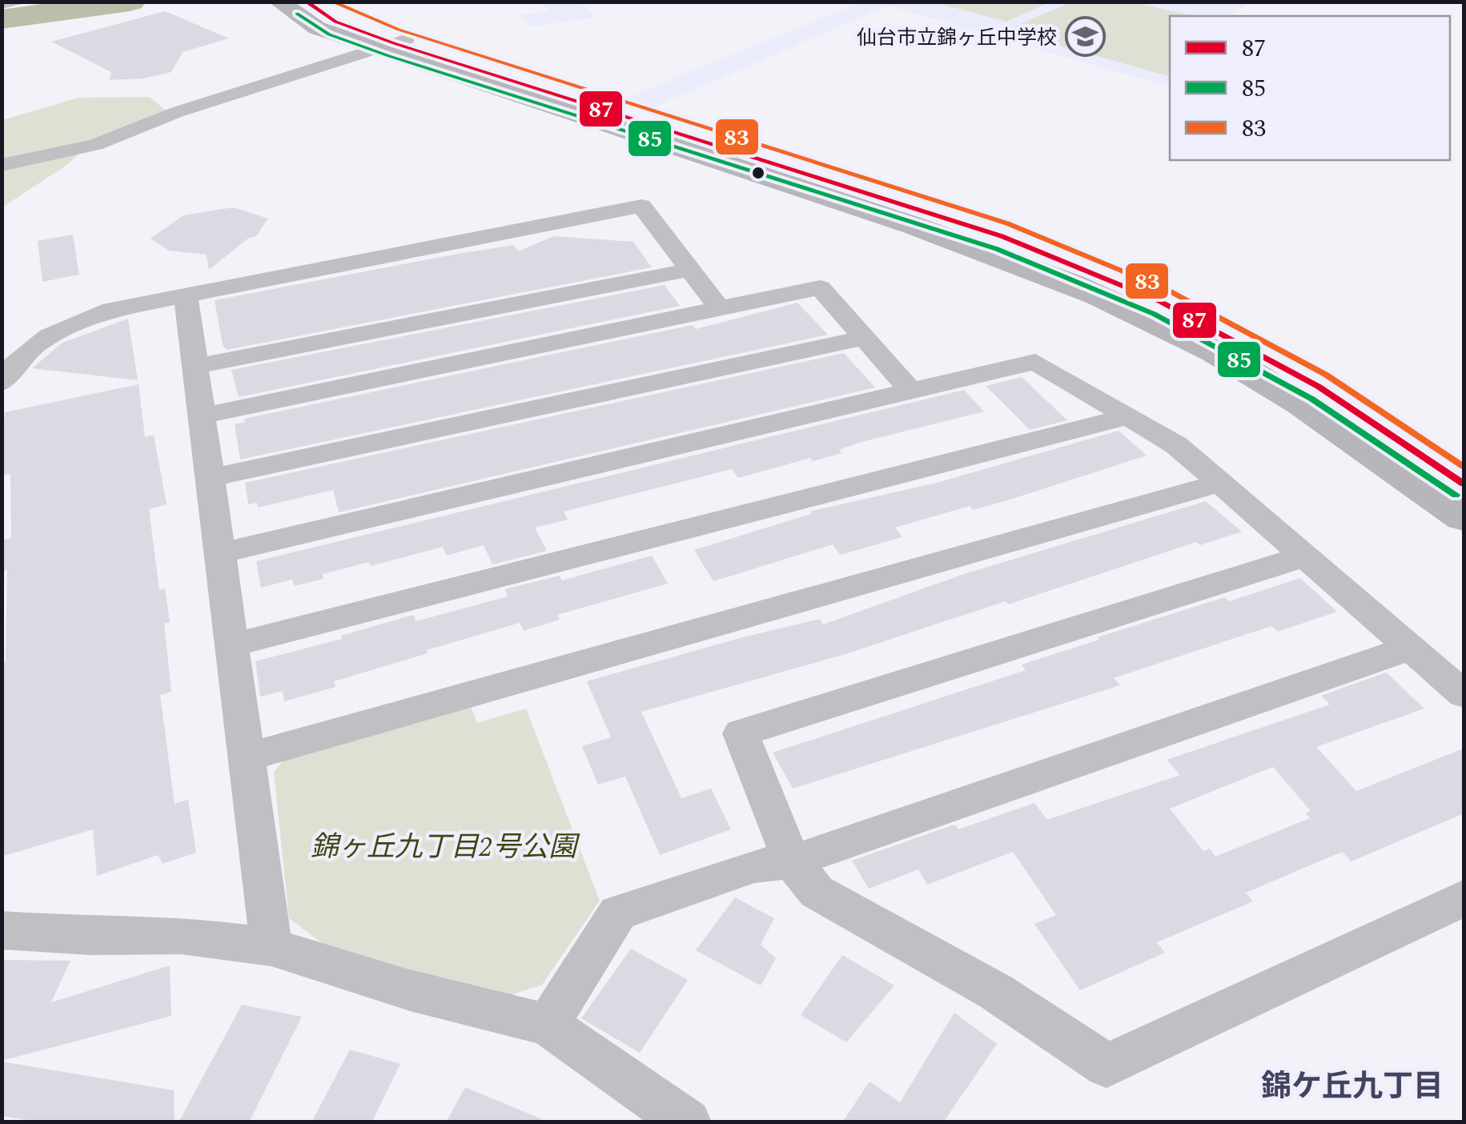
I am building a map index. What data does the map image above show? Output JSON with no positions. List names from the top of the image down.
{
  "districts": ["錦ケ丘九丁目"],
  "parks": ["錦ヶ丘九丁目2号公園"],
  "places": {
    "school or university": ["仙台市立錦ヶ丘中学校"]
  },
  "lines": ["transit line 87", "transit line 83", "transit line 85"],
  "legend": ["87", "85", "83"]
}
